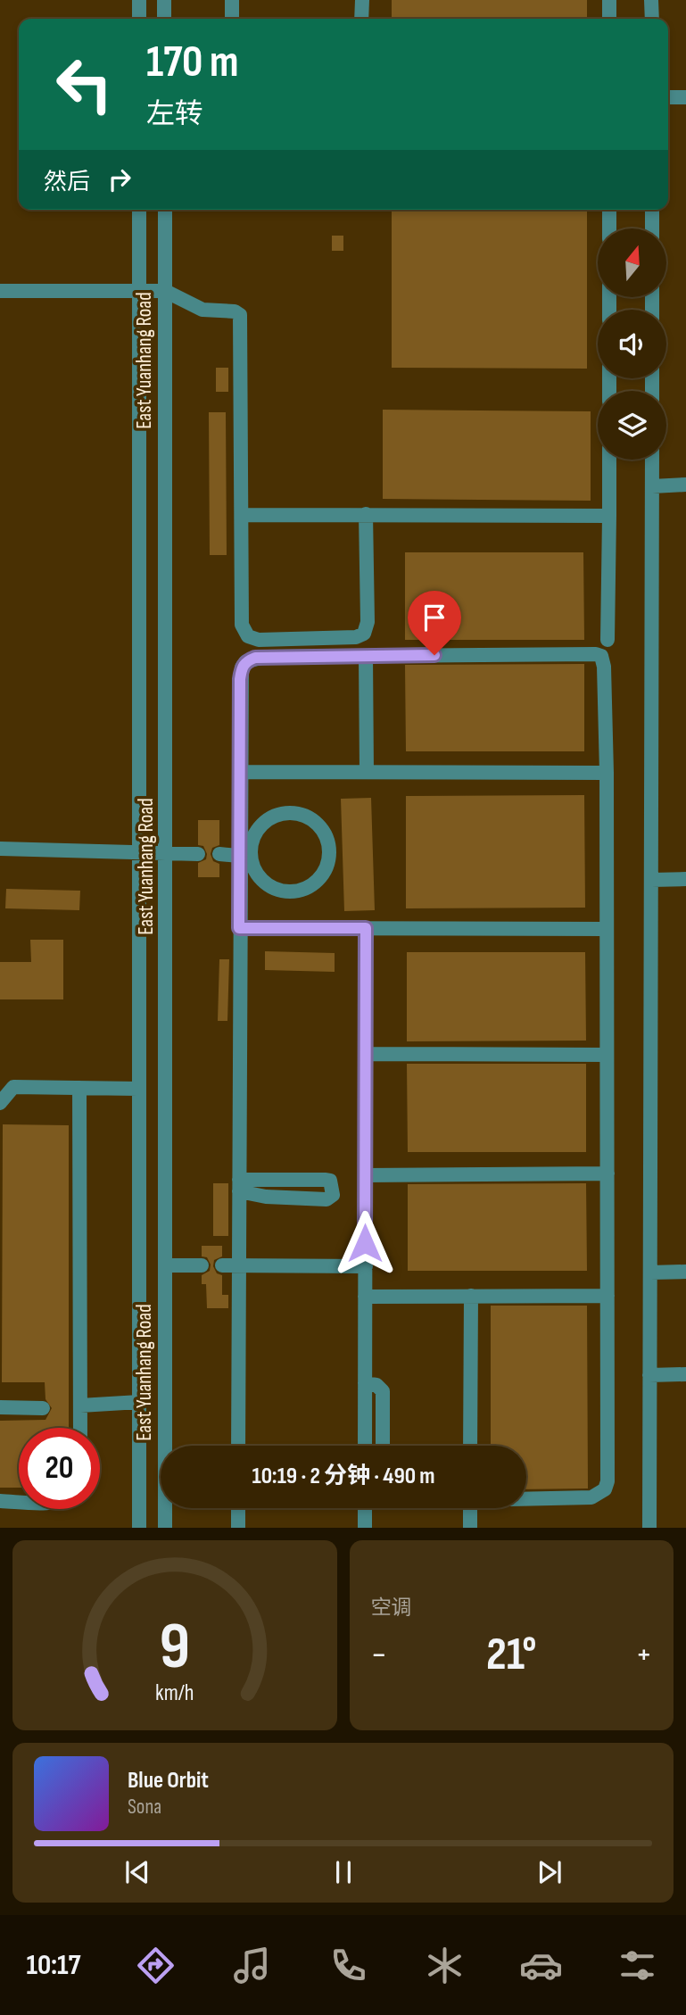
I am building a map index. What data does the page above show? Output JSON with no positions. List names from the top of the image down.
{
  "streets": {
    "street": ["East Yuanhang Road"]
  },
  "north": "top",
  "page": {
    "turn": ["170 m", "左转"],
    "then": "然后",
    "limit": "20",
    "trip": "10:19 · 2 分钟 · 490 m",
    "tile": "空调",
    "heat": ["−", "21°", "+"],
    "song": ["Blue Orbit", "Sona"],
    "tabs": "10:17",
    "gauge": ["9", "km/h"]
  }
}
